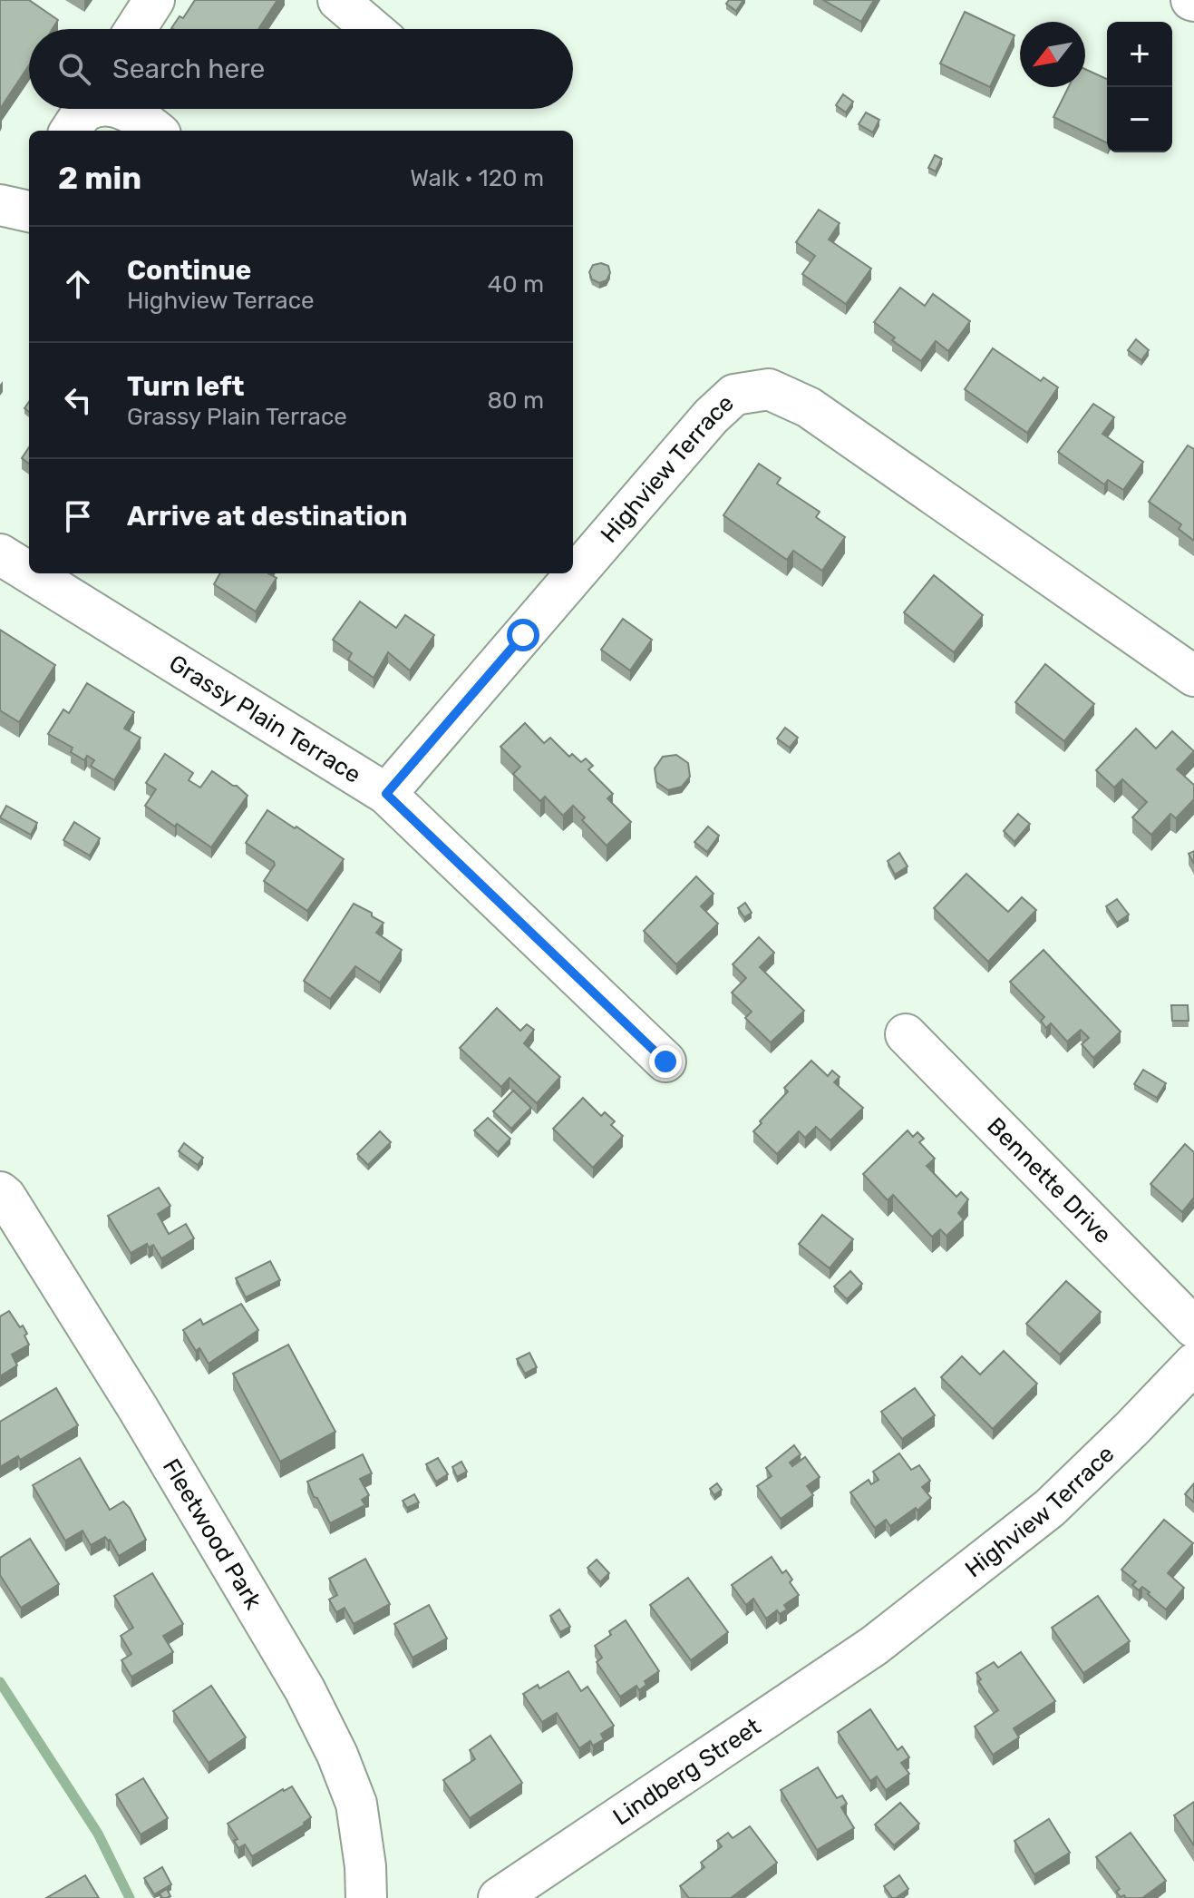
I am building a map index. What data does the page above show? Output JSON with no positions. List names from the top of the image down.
{
  "streets": {
    "street": [
      "Highview Terrace",
      "Grassy Plain Terrace",
      "Bennette Drive",
      "Fleetwood Park",
      "Lindberg Street"
    ]
  },
  "crossings": [
    ["Highview Terrace", "Grassy Plain Terrace"],
    ["Highview Terrace", "Lindberg Street"]
  ],
  "north": "bottom left",
  "page": {
    "map_buttons": ["+", "−"],
    "search": "Search here",
    "heading": ["2 min", "Walk · 120 m"],
    "list": [
      ["Continue", "Highview Terrace", "40 m"],
      ["Turn left", "Grassy Plain Terrace", "80 m"],
      "Arrive at destination"
    ]
  }
}
